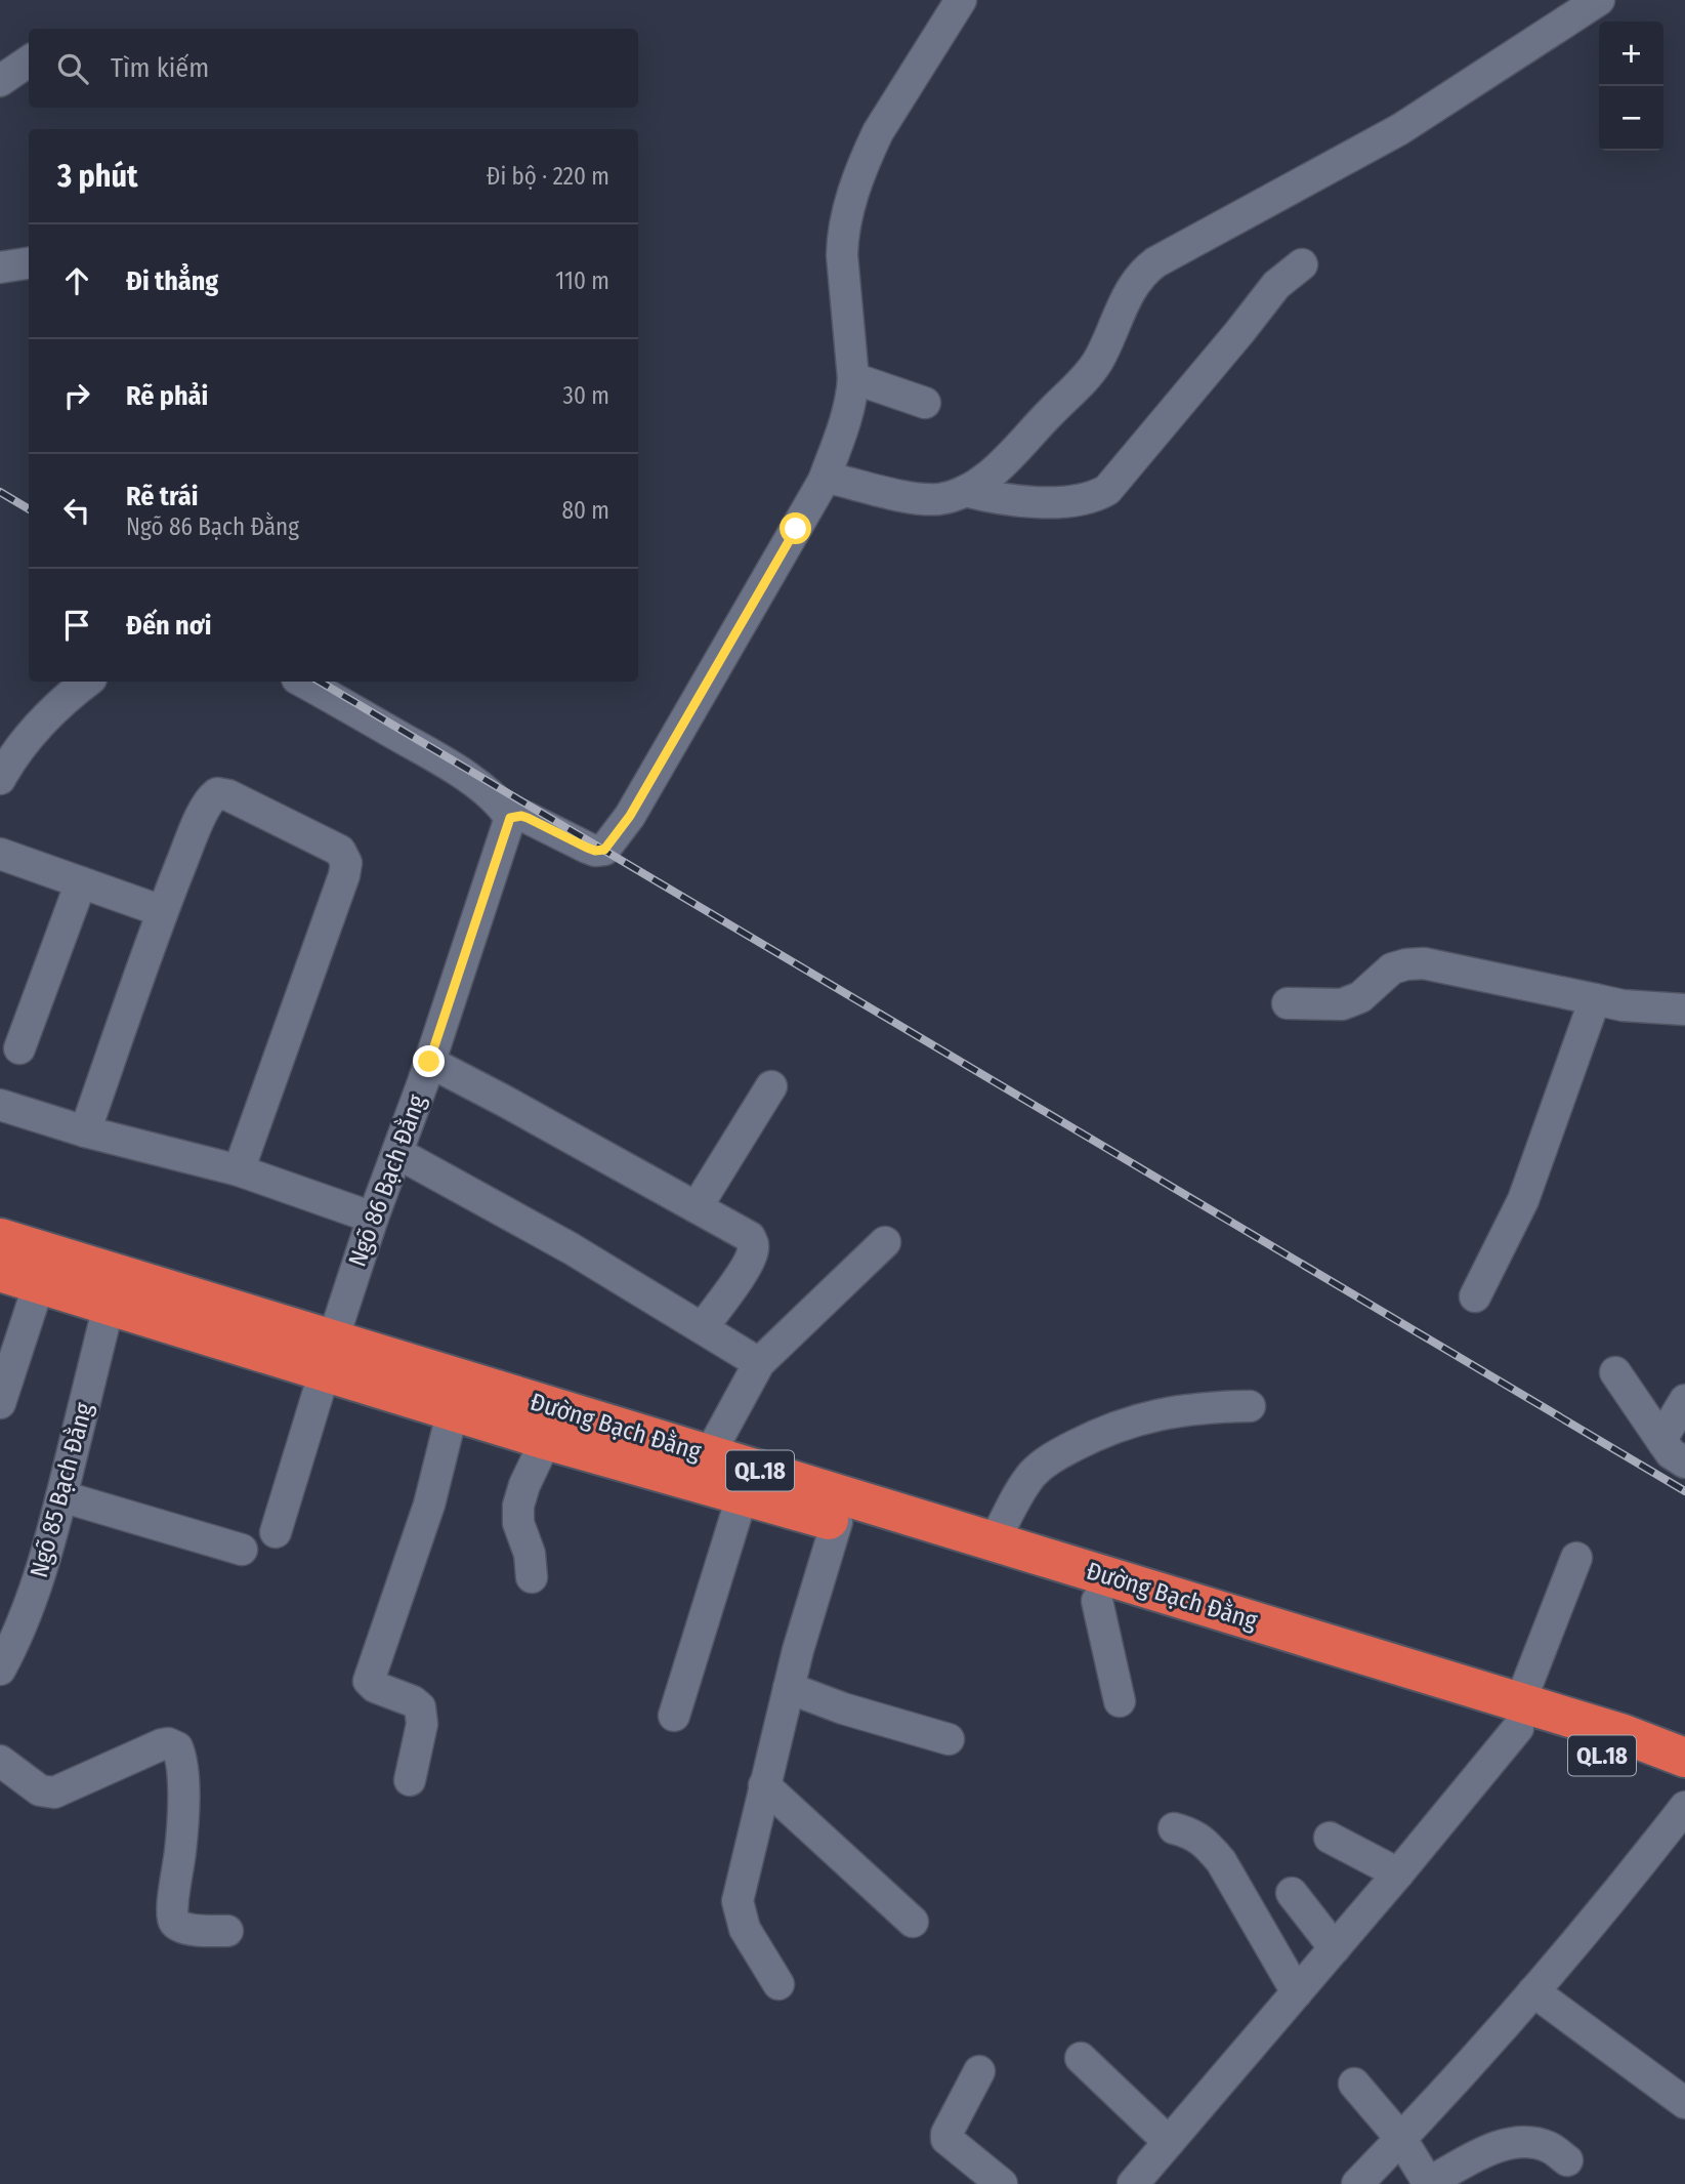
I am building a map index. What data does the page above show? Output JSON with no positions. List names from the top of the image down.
{
  "streets": {
    "highway": ["Đường Bạch Đằng", "QL.18"],
    "street": ["Ngõ 86 Bạch Đằng", "Ngõ 85 Bạch Đằng"]
  },
  "crossings": [
    ["Ngõ 86 Bạch Đằng", "Đường Bạch Đằng"],
    ["Đường Bạch Đằng", "QL.18"],
    ["Đường Bạch Đằng", "Ngõ 85 Bạch Đằng"]
  ],
  "page": {
    "map_buttons": ["+", "−"],
    "search": "Tìm kiếm",
    "heading": ["3 phút", "Đi bộ · 220 m"],
    "list": [
      ["Đi thẳng", "110 m"],
      ["Rẽ phải", "30 m"],
      ["Rẽ trái", "Ngõ 86 Bạch Đằng", "80 m"],
      "Đến nơi"
    ]
  }
}
